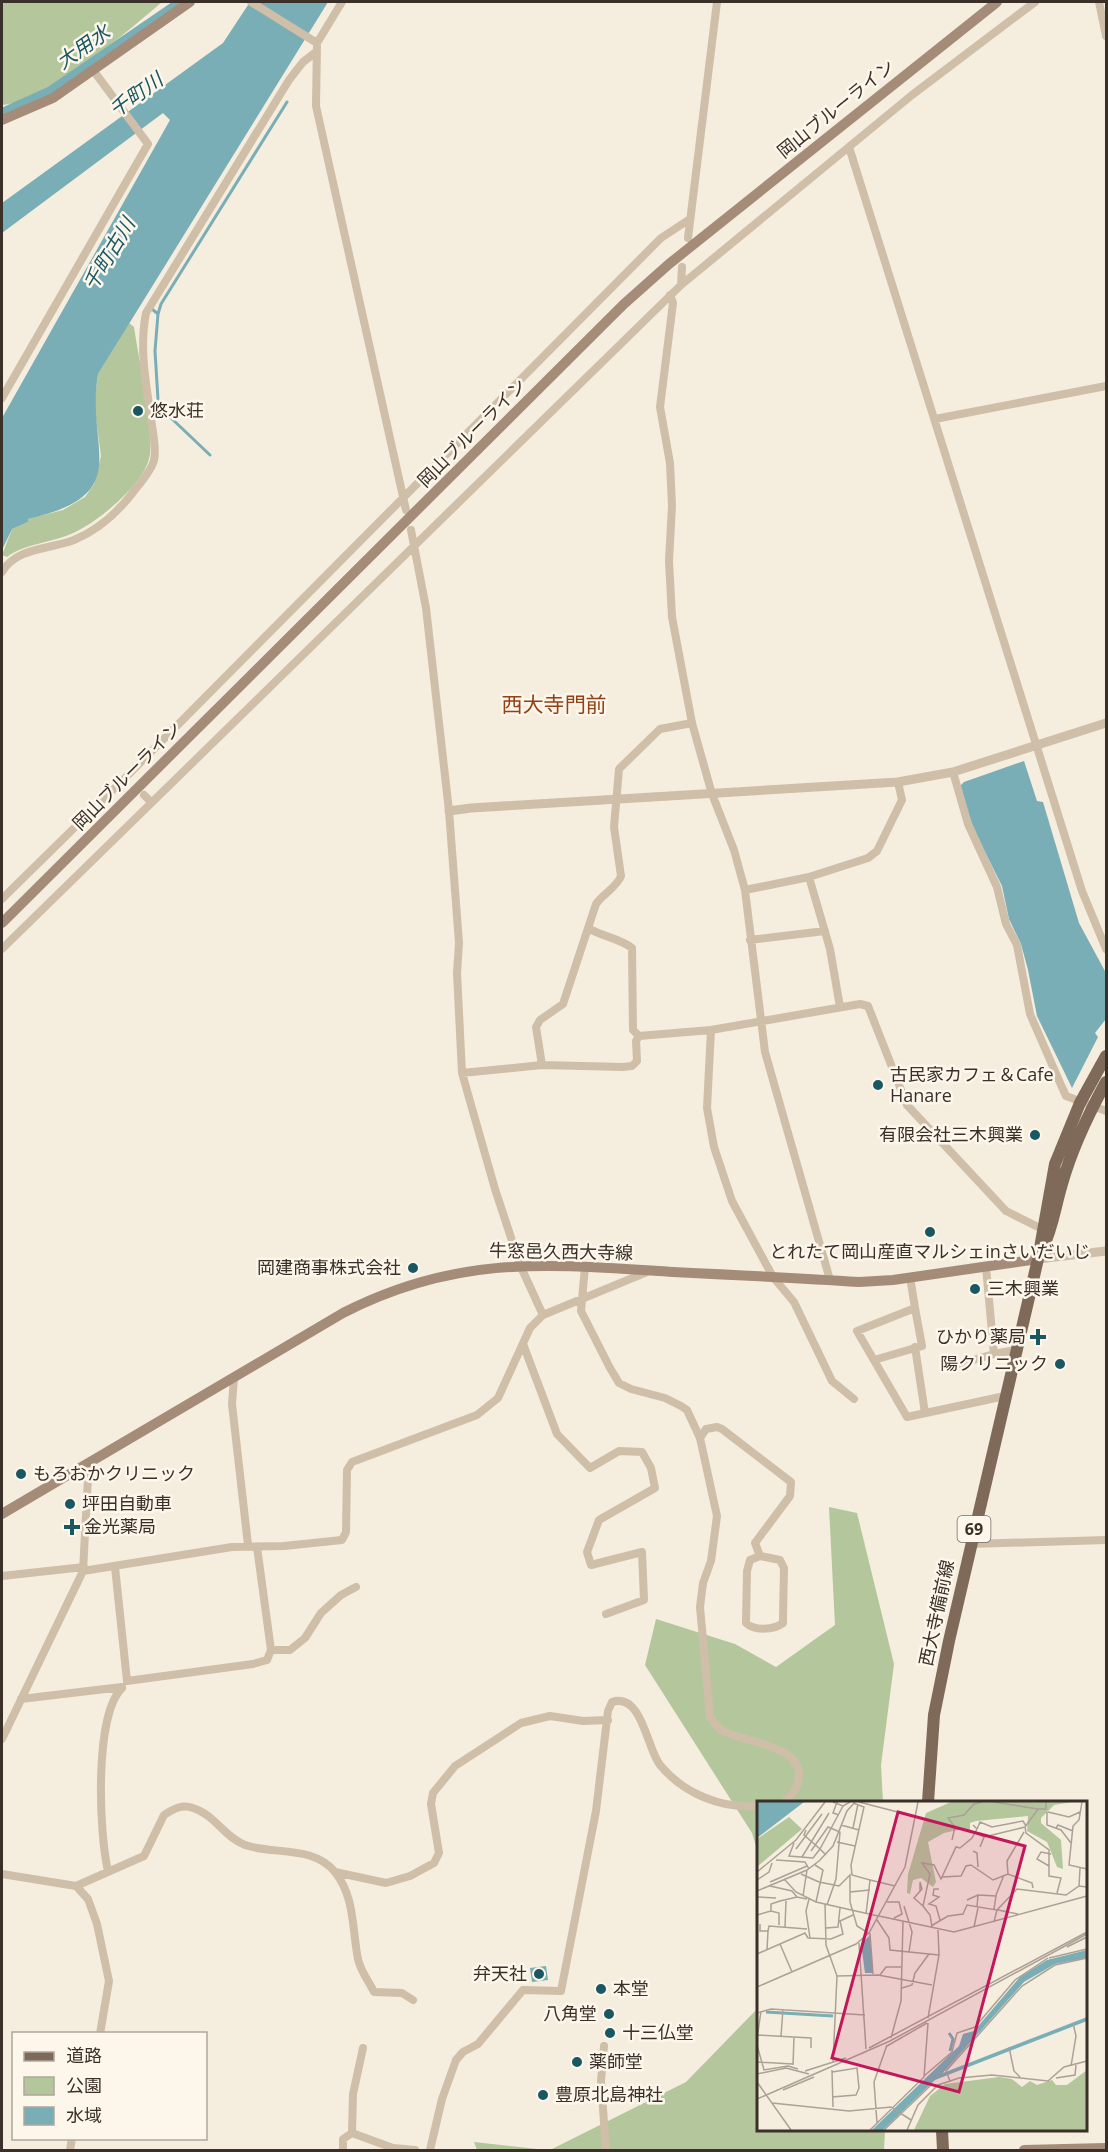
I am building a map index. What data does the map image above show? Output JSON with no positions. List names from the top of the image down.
{
  "streets": {
    "main road": [
      "岡山ブルーライン",
      "牛窓邑久西大寺線",
      "69",
      "西大寺備前線"
    ]
  },
  "crossings": [
    ["牛窓邑久西大寺線", "西大寺備前線"]
  ],
  "districts": ["西大寺門前"],
  "water": ["大用水", "千町川", "千町古川"],
  "places": {
    "other": [
      "悠水荘",
      "古民家カフェ＆Cafe Hanare",
      "有限会社三木興業",
      "とれたて岡山産直マルシェinさいだいじ",
      "岡建商事株式会社",
      "三木興業",
      "陽クリニック",
      "もろおかクリニック",
      "坪田自動車",
      "弁天社",
      "本堂",
      "八角堂",
      "十三仏堂",
      "薬師堂",
      "豊原北島神社"
    ],
    "health": ["ひかり薬局", "金光薬局"]
  },
  "legend": ["道路", "公園", "水域"]
}
